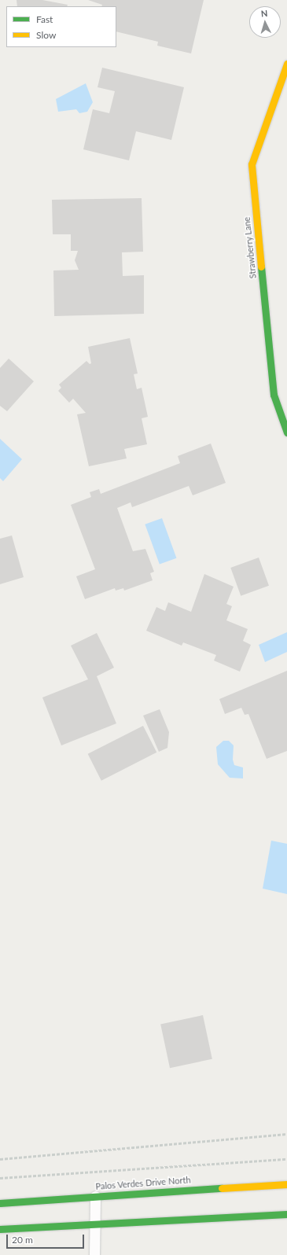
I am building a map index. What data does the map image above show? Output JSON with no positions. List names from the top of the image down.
{
  "streets": {
    "main road": ["Strawberry Lane", "Palos Verdes Drive North"]
  },
  "legend": ["Fast", "Slow"],
  "scale_bar": "20 m",
  "north": "top"
}
